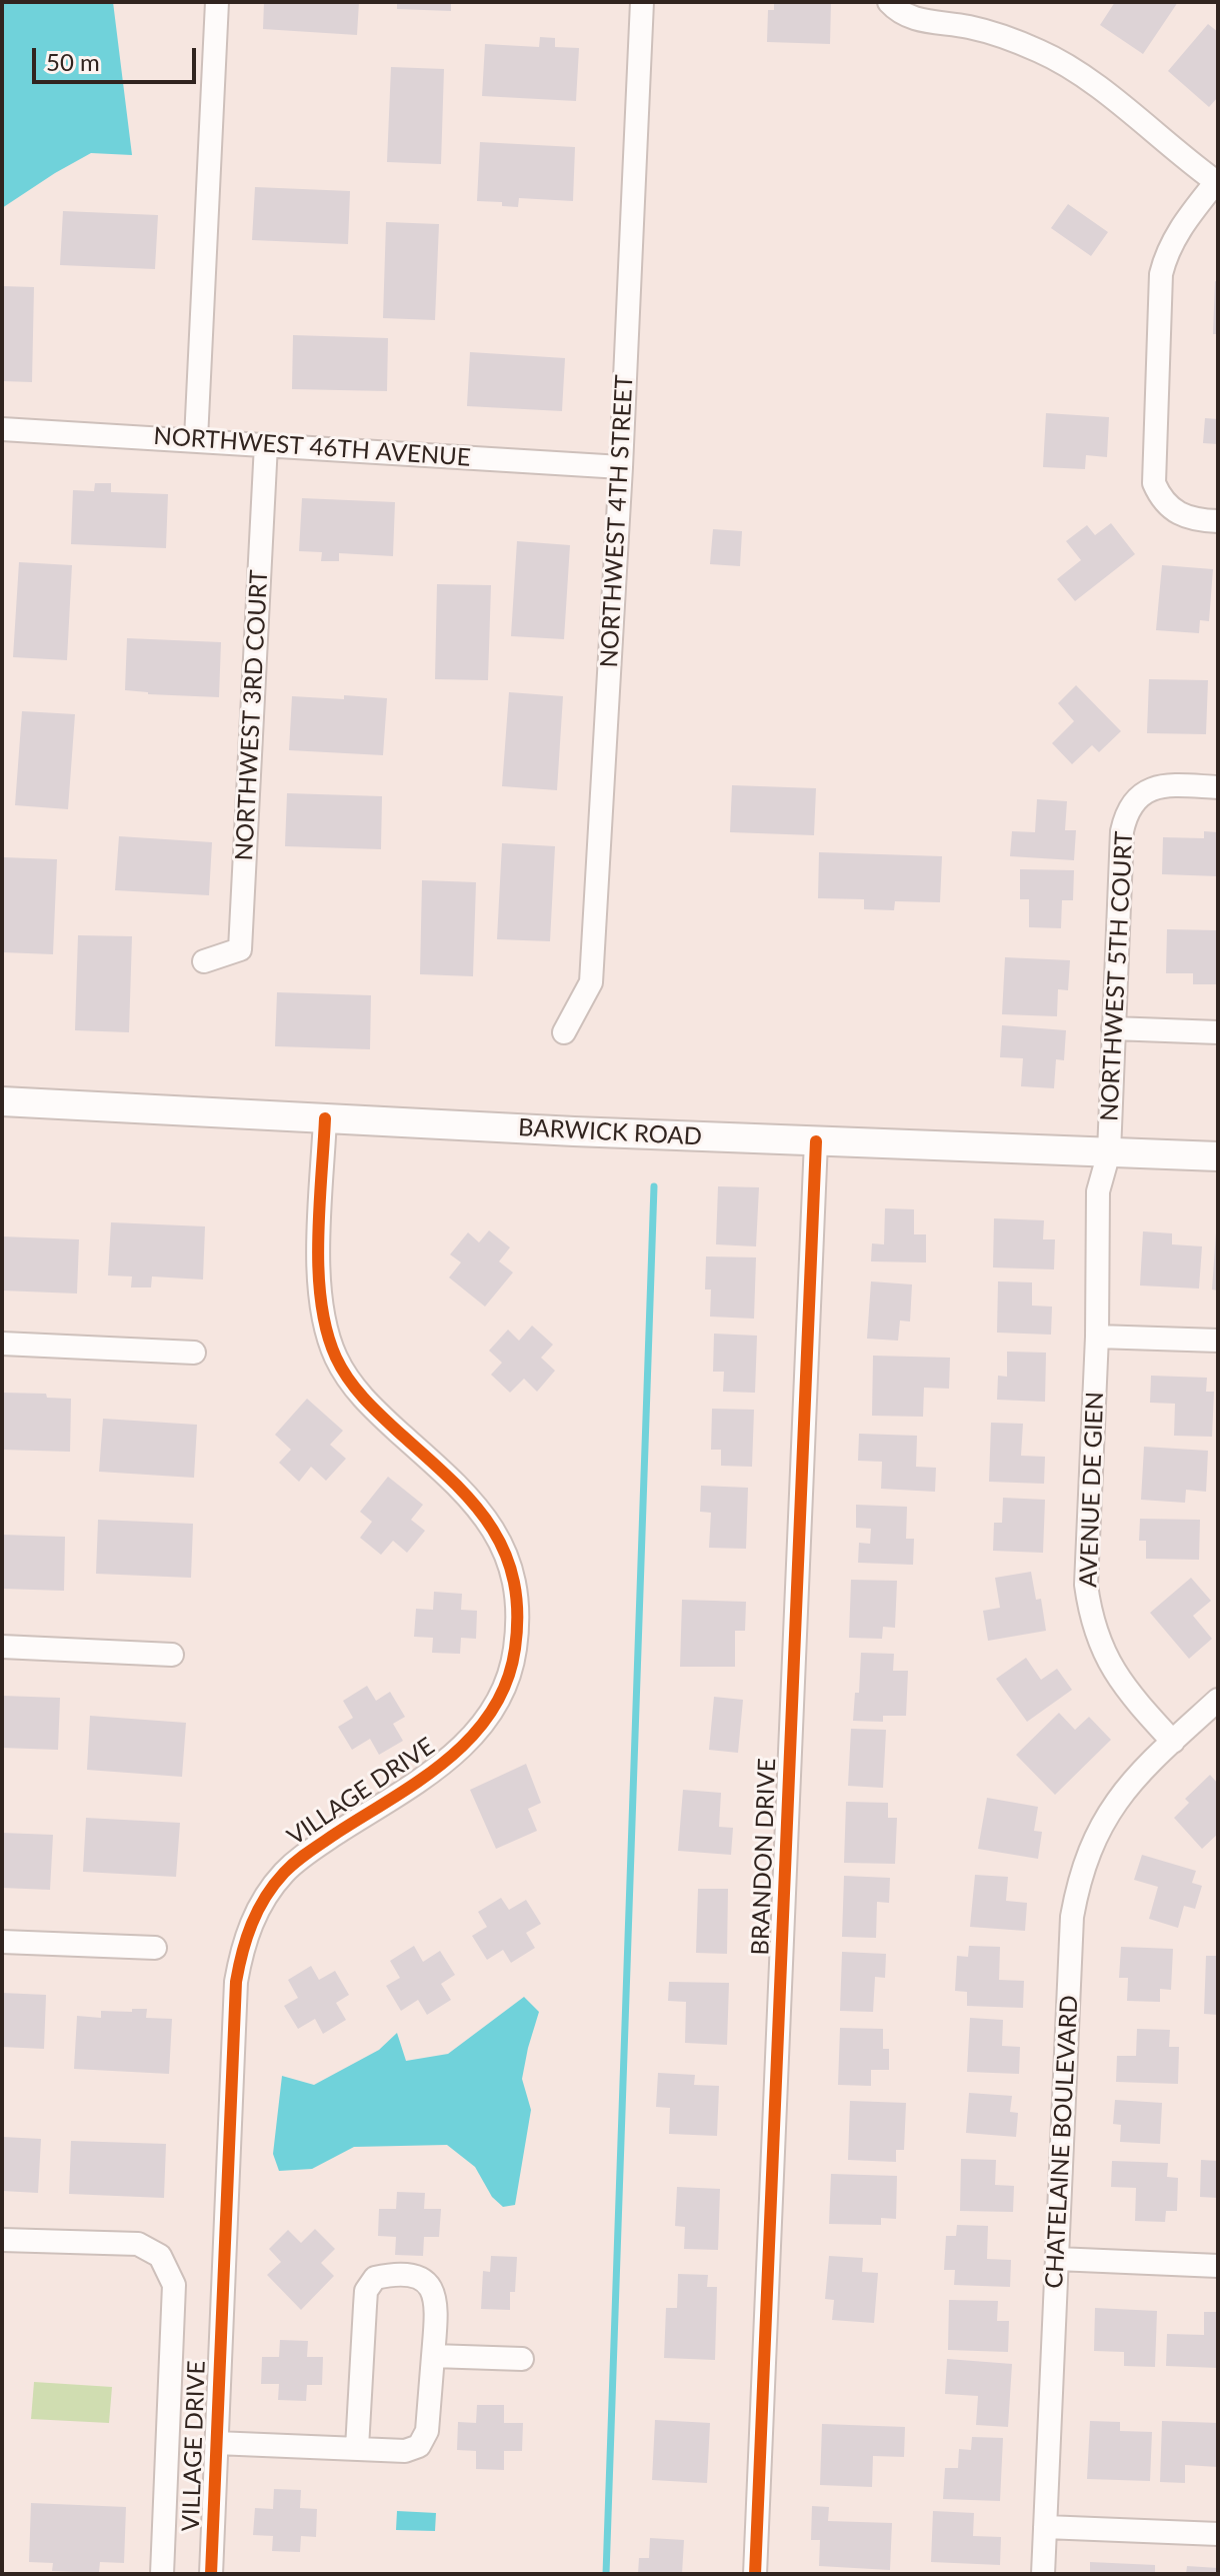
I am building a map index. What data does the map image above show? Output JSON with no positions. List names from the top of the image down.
{
  "streets": {
    "street": [
      "NORTHWEST 46TH AVENUE",
      "NORTHWEST 4TH STREET",
      "NORTHWEST 3RD COURT",
      "NORTHWEST 5TH COURT",
      "BARWICK ROAD",
      "AVENUE DE GIEN",
      "VILLAGE DRIVE",
      "BRANDON DRIVE",
      "CHATELAINE BOULEVARD"
    ]
  },
  "crossings": [
    ["NORTHWEST 46TH AVENUE", "NORTHWEST 4TH STREET"],
    ["NORTHWEST 46TH AVENUE", "NORTHWEST 3RD COURT"],
    ["NORTHWEST 5TH COURT", "BARWICK ROAD"],
    ["NORTHWEST 5TH COURT", "AVENUE DE GIEN"],
    ["BARWICK ROAD", "AVENUE DE GIEN"],
    ["BARWICK ROAD", "VILLAGE DRIVE"],
    ["BARWICK ROAD", "BRANDON DRIVE"],
    ["AVENUE DE GIEN", "CHATELAINE BOULEVARD"]
  ],
  "scale_bar": "50 m"
}
